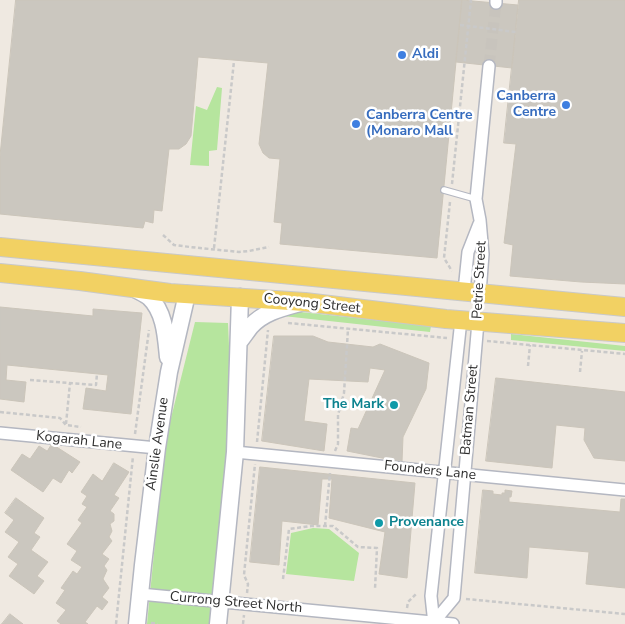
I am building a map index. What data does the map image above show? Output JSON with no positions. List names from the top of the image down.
{
  "streets": {
    "main road": ["Petrie Street", "Cooyong Street", "Ainslie Avenue"],
    "street": [
      "Batman Street",
      "Kogarah Lane",
      "Founders Lane",
      "Currong Street North"
    ]
  },
  "crossings": [
    ["Petrie Street", "Cooyong Street"],
    ["Petrie Street", "Batman Street"],
    ["Cooyong Street", "Ainslie Avenue"],
    ["Batman Street", "Founders Lane"],
    ["Batman Street", "Currong Street North"],
    ["Kogarah Lane", "Ainslie Avenue"],
    ["Ainslie Avenue", "Currong Street North"]
  ],
  "places": [
    "Aldi",
    "Canberra Centre",
    "Canberra Centre (Monaro Mall",
    "The Mark",
    "Provenance"
  ]
}
